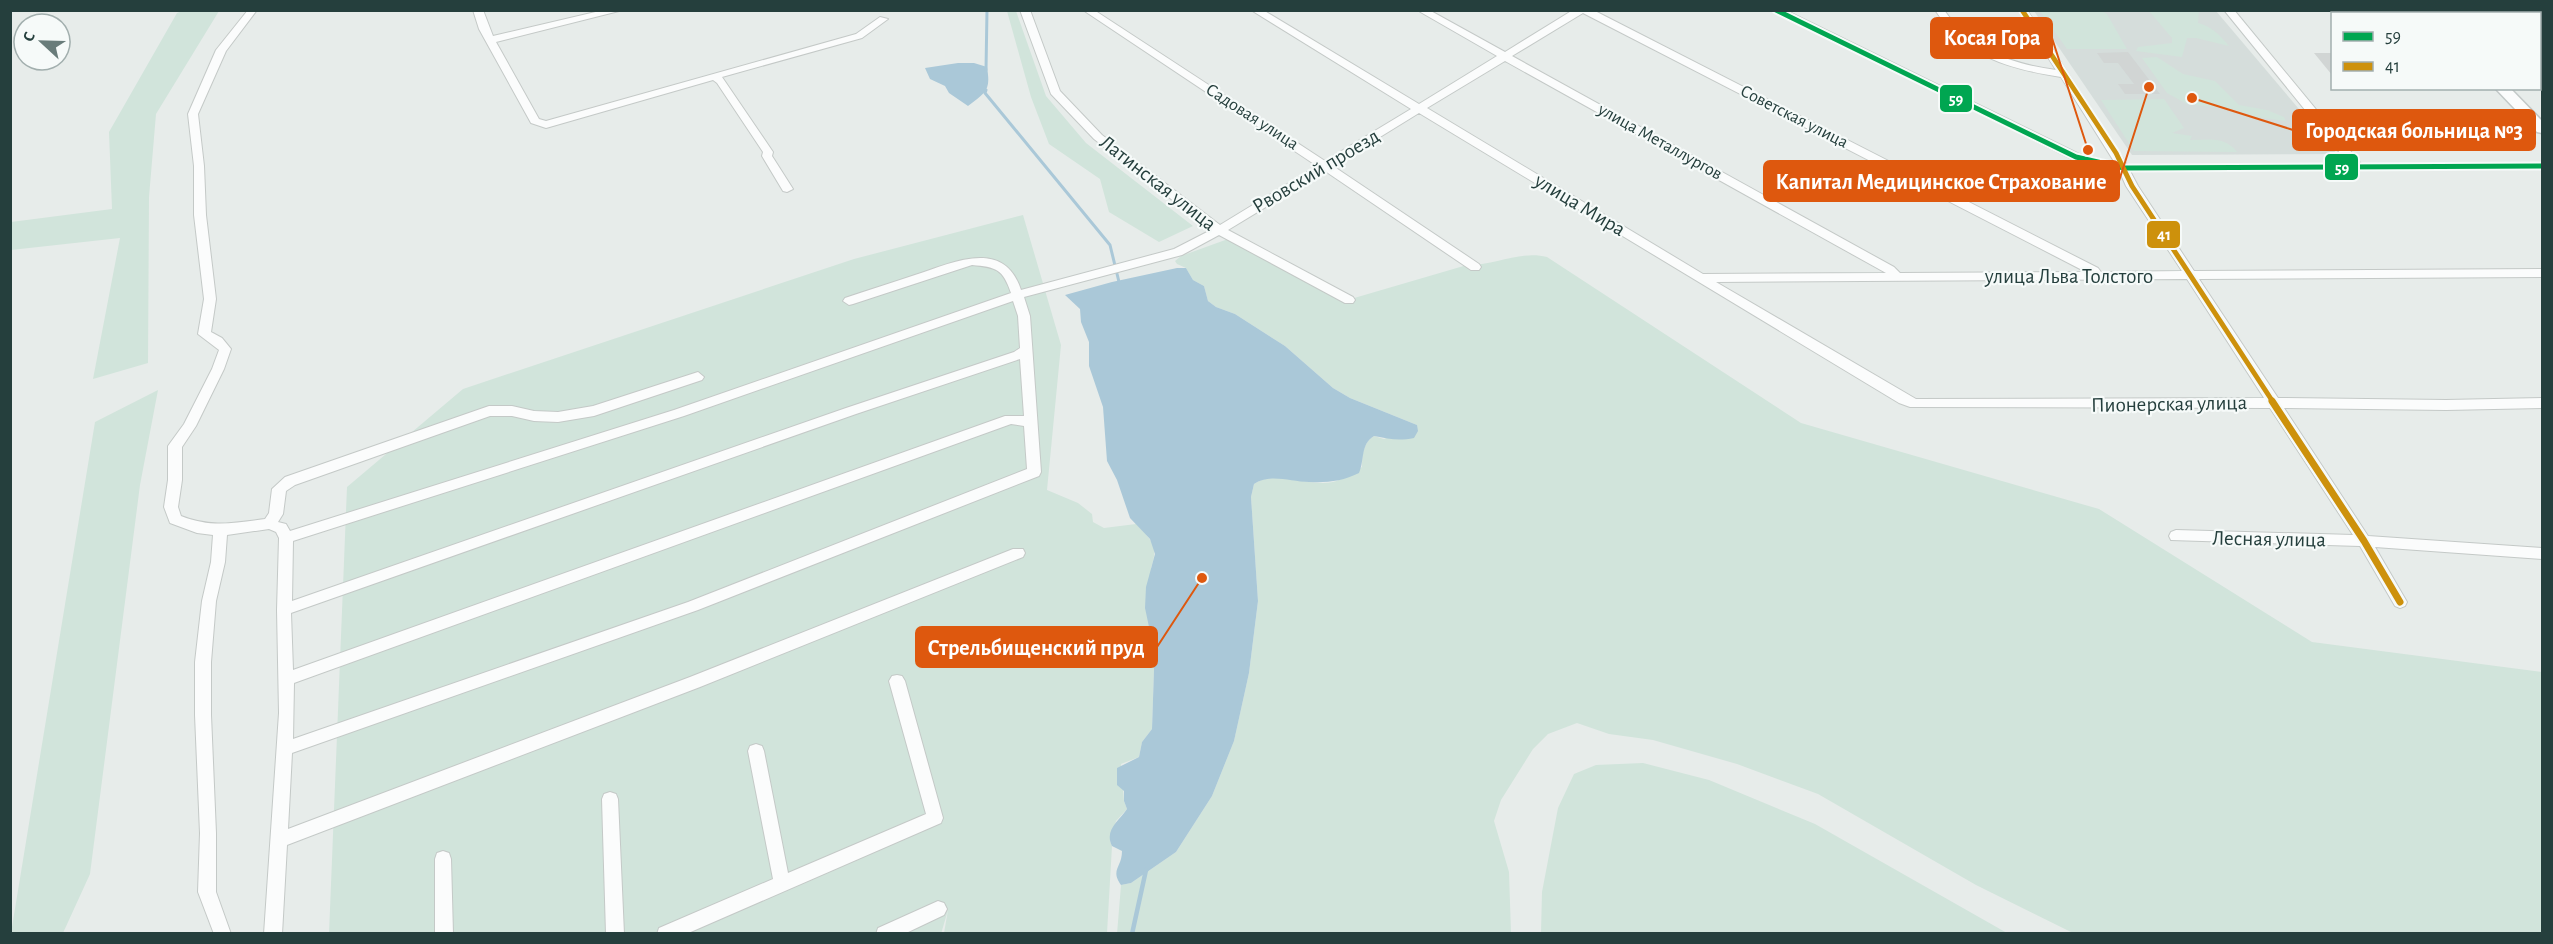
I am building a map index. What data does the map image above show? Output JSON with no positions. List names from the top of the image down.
{
  "streets": {
    "street": [
      "Садовая улица",
      "Советская улица",
      "улица Металлургов",
      "Рвовский проезд",
      "Латинская улица",
      "улица Мира",
      "улица Льва Толстого",
      "Пионерская улица",
      "Лесная улица"
    ]
  },
  "crossings": [
    ["Садовая улица", "Рвовский проезд"],
    ["Советская улица", "Рвовский проезд"],
    ["Советская улица", "улица Льва Толстого"],
    ["улица Металлургов", "Рвовский проезд"],
    ["улица Металлургов", "улица Льва Толстого"],
    ["Рвовский проезд", "Латинская улица"],
    ["Рвовский проезд", "улица Мира"],
    ["улица Мира", "улица Льва Толстого"],
    ["улица Мира", "Пионерская улица"]
  ],
  "places": [
    "Капитал Медицинское Страхование",
    "Городская больница №3",
    "Косая Гора",
    "Стрельбищенский пруд"
  ],
  "lines": ["transit line 59", "transit line 41"],
  "legend": ["59", "41"],
  "north": "left"
}
